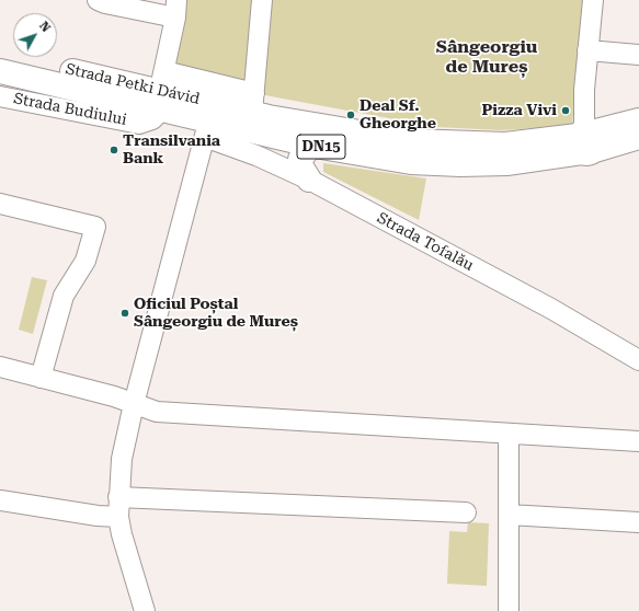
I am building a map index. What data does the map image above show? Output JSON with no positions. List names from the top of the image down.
{
  "streets": {
    "main road": ["Strada Petki Dávid", "DN15"],
    "street": ["Strada Budiului", "Strada Tofalău"]
  },
  "crossings": [
    ["Strada Petki Dávid", "Strada Budiului"],
    ["Strada Petki Dávid", "DN15"],
    ["Strada Petki Dávid", "Strada Tofalău"],
    ["DN15", "Strada Tofalău"]
  ],
  "districts": ["Sângeorgiu de Mureș"],
  "places": [
    "Pizza Vivi",
    "Deal Sf. Gheorghe",
    "Transilvania Bank",
    "Oficiul Poștal Sângeorgiu de Mureș"
  ],
  "north": "top right"
}
